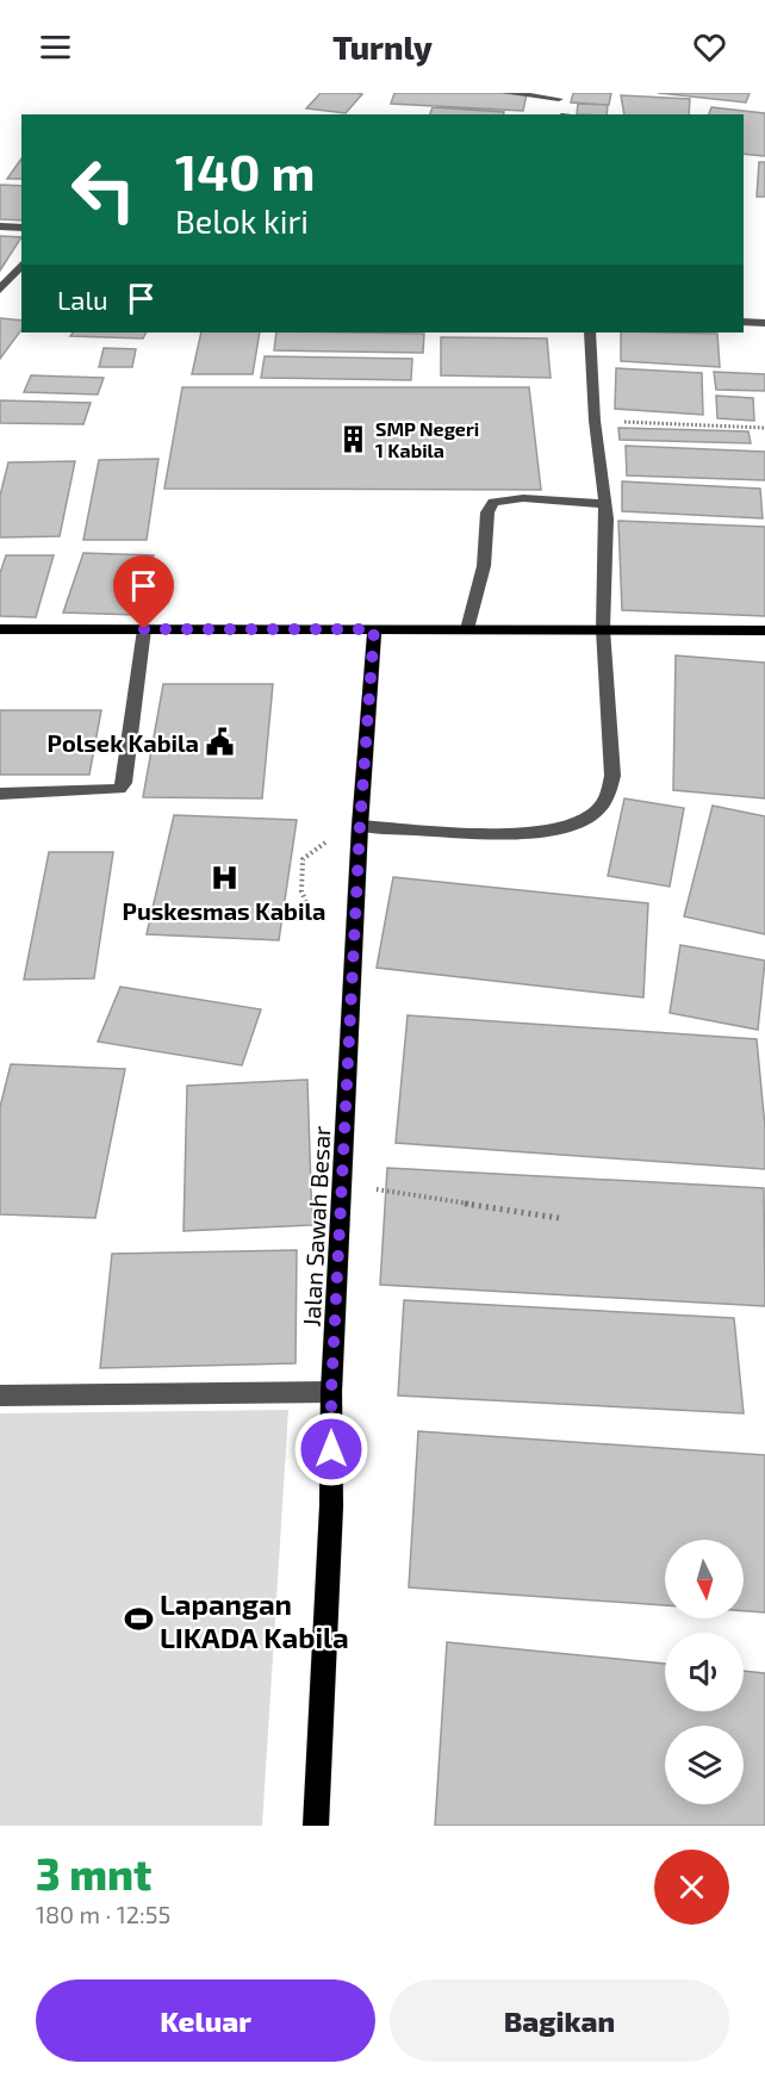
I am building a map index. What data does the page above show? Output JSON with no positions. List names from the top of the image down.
{
  "streets": {
    "main road": ["Jalan Sawah Besar"]
  },
  "places": {
    "building": ["SMP Negeri 1 Kabila"],
    "public building": ["Polsek Kabila"],
    "hospital": ["Puskesmas Kabila"],
    "sports": ["Lapangan LIKADA Kabila"]
  },
  "north": "bottom",
  "page": {
    "header": "Turnly",
    "turn": ["140 m", "Belok kiri"],
    "then": "Lalu",
    "heading": ["3 mnt", "180 m · 12:55"],
    "buttons": ["Keluar", "Bagikan"]
  }
}
